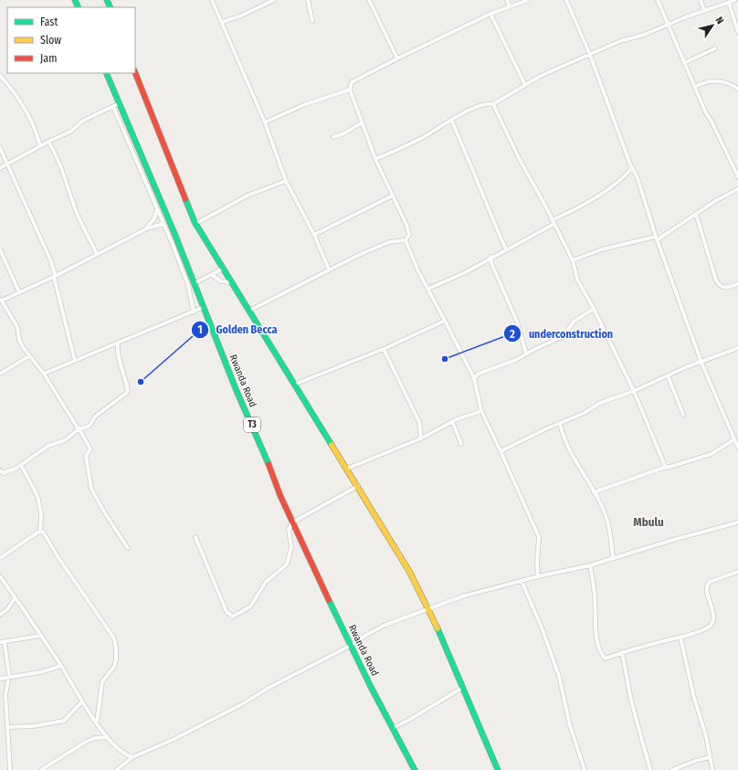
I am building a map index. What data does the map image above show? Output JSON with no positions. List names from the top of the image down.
{
  "streets": {
    "main road": ["Rwanda Road", "T3"]
  },
  "districts": ["Mbulu"],
  "places": ["underconstruction", "Golden Becca"],
  "legend": ["Fast", "Slow", "Jam"],
  "north": "top right"
}
